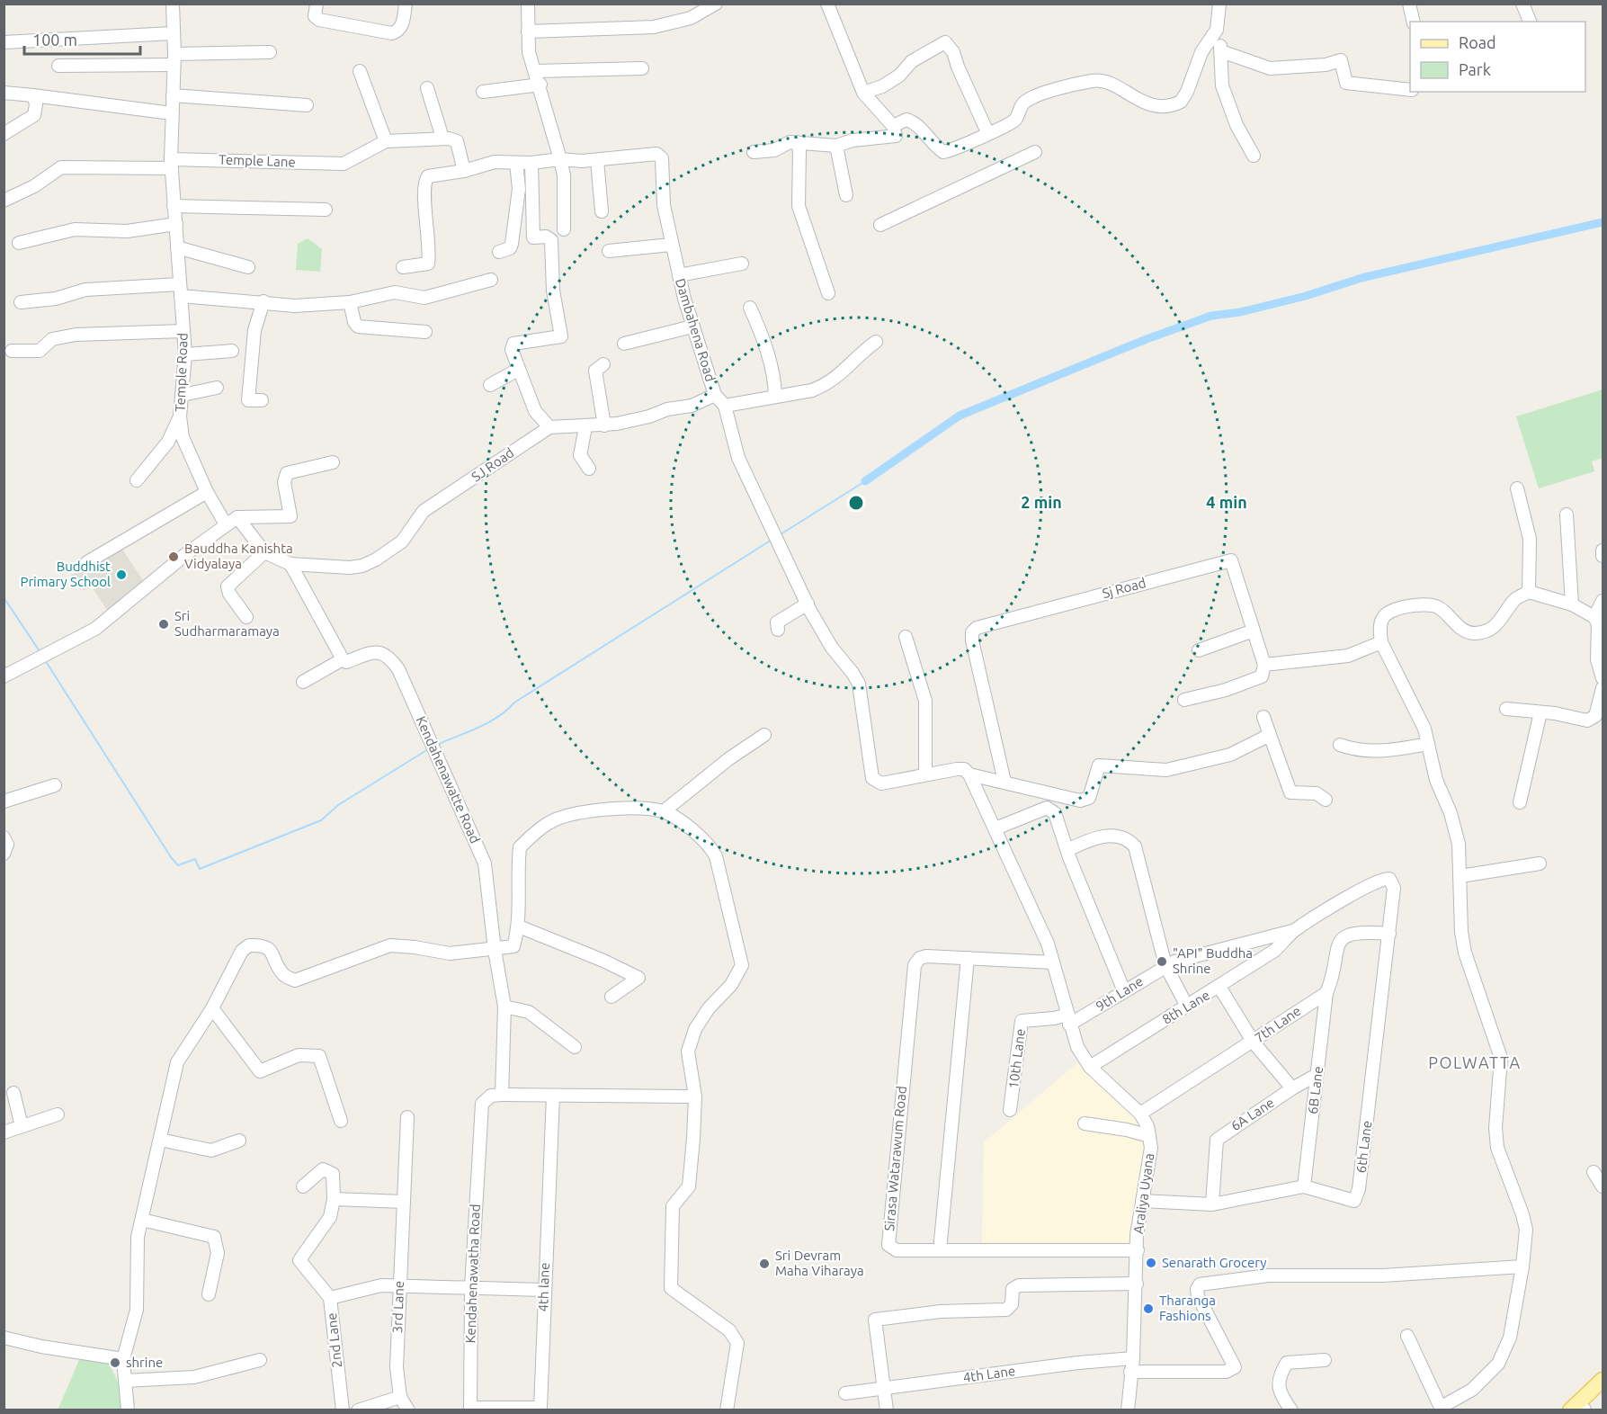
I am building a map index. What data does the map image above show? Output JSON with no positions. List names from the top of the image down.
{
  "streets": {
    "street": [
      "Temple Lane",
      "Dambahena Road",
      "Temple Road",
      "SJ Road",
      "Sj Road",
      "Kendahenawatte Road",
      "9th Lane",
      "8th Lane",
      "7th Lane",
      "10th Lane",
      "6B Lane",
      "6A Lane",
      "6th Lane",
      "Sirasa Watarawum Road",
      "Araliya Uyana",
      "Kendahenawatha Road",
      "4th lane",
      "3rd Lane",
      "2nd Lane",
      "4th Lane"
    ]
  },
  "crossings": [
    ["Temple Lane", "Temple Road"],
    ["Kendahenawatte Road", "Kendahenawatha Road"],
    ["9th Lane", "8th Lane"],
    ["9th Lane", "10th Lane"],
    ["9th Lane", "Araliya Uyana"],
    ["8th Lane", "6th Lane"],
    ["8th Lane", "Araliya Uyana"],
    ["7th Lane", "6B Lane"],
    ["7th Lane", "Araliya Uyana"],
    ["10th Lane", "Araliya Uyana"],
    ["6B Lane", "6A Lane"],
    ["6B Lane", "6th Lane"],
    ["6A Lane", "6th Lane"],
    ["6th Lane", "Araliya Uyana"],
    ["Sirasa Watarawum Road", "Araliya Uyana"],
    ["Araliya Uyana", "4th Lane"],
    ["Kendahenawatha Road", "4th lane"]
  ],
  "districts": ["POLWATTA"],
  "places": [
    "Bauddha Kanishta Vidyalaya",
    "Buddhist Primary School",
    "Sri Sudharmaramaya",
    "\"API\" Buddha Shrine",
    "Senarath Grocery",
    "Sri Devram Maha Viharaya",
    "Tharanga Fashions",
    "shrine"
  ],
  "legend": ["Road", "Park"],
  "scale_bar": "100 m",
  "rings": ["2 min", "4 min"]
}
